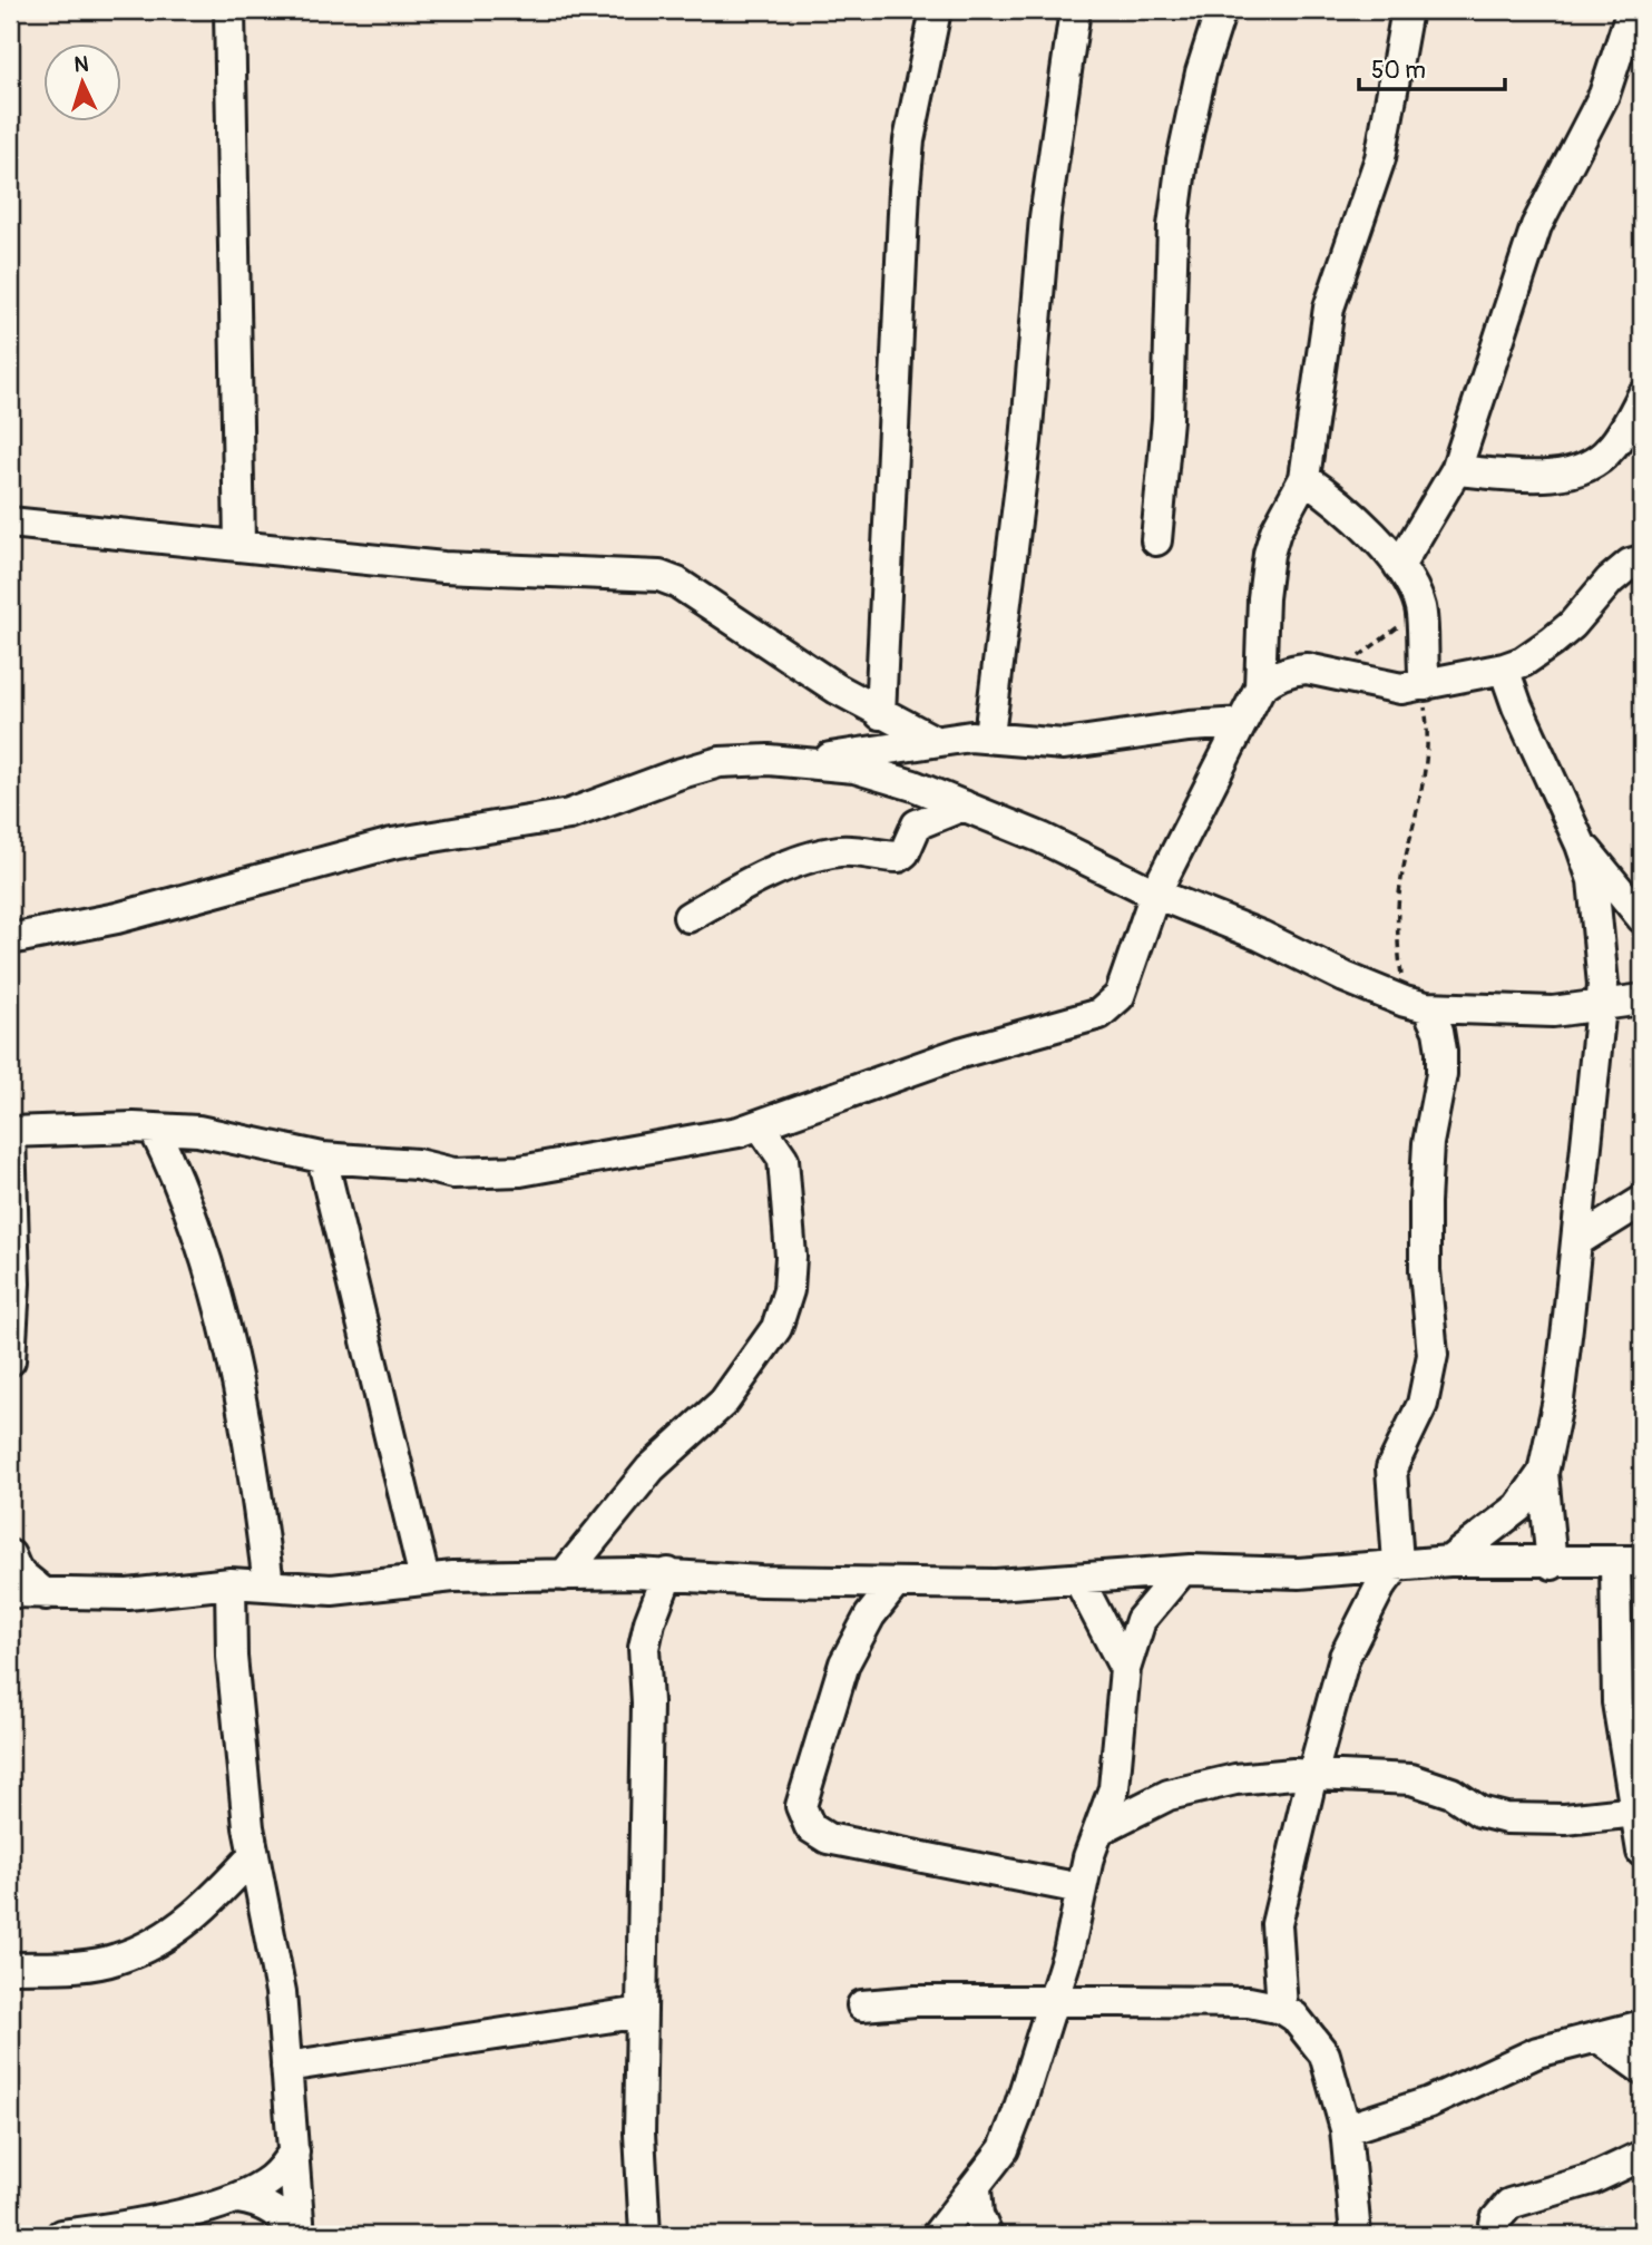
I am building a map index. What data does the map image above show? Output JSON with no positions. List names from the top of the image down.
{
  "scale_bar": "50 m",
  "north": "top"
}
